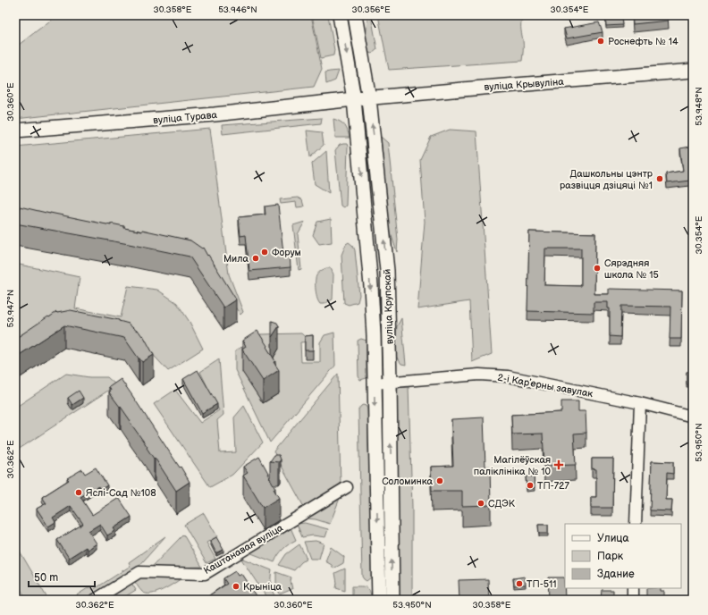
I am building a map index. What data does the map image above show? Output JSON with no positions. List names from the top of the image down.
{
  "streets": {
    "main road": ["вуліца Крывуліна", "вуліца Турава", "вуліца Крупскай"],
    "street": ["2-і Карʼерны завулак", "Каштанавая вуліца"]
  },
  "crossings": [
    ["вуліца Крывуліна", "вуліца Турава"],
    ["вуліца Крывуліна", "вуліца Крупскай"],
    ["вуліца Турава", "вуліца Крупскай"],
    ["вуліца Крупскай", "2-і Карʼерны завулак"]
  ],
  "places": {
    "other": [
      "Роснефть № 14",
      "Дашкольны цэнтр развіцця дзіцяці №1",
      "Форум",
      "Мила",
      "Сярэдняя школа № 15",
      "Соломинка",
      "ТП-727",
      "Яслі-Сад №108",
      "СДЭК",
      "ТП-511",
      "Крыніца"
    ],
    "health": ["Магілёўская паліклініка № 10"]
  },
  "legend": ["Улица", "Парк", "Здание"],
  "scale_bar": "50 m",
  "coordinates": [
    "30.358°E",
    "53.946°N",
    "30.356°E",
    "30.354°E",
    "30.360°E",
    "53.948°N",
    "53.947°N",
    "53.950°N",
    "30.362°E"
  ]
}
